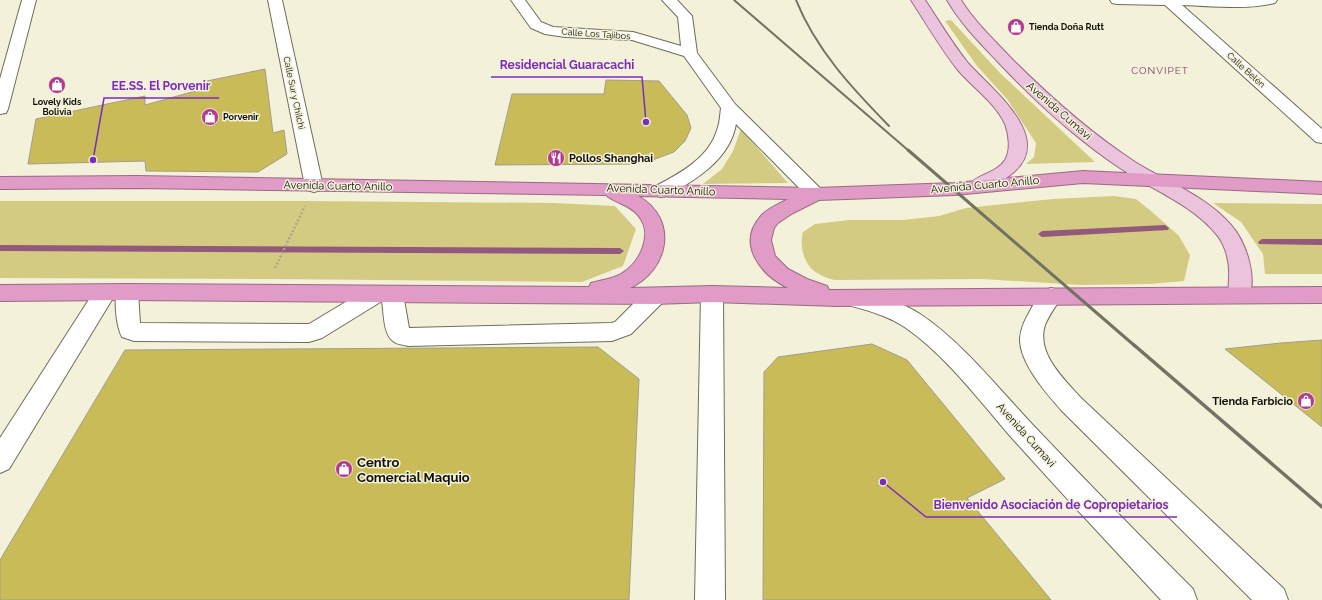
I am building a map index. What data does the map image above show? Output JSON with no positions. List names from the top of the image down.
{
  "streets": {
    "highway": ["Avenida Cuarto Anillo"],
    "main road": ["Avenida Cumavi"],
    "street": ["Calle Los Tajibos", "Calle Belén", "Calle Sur y Chilchi"]
  },
  "crossings": [
    ["Calle Sur y Chilchi", "Avenida Cuarto Anillo"],
    ["Avenida Cumavi", "Avenida Cuarto Anillo"]
  ],
  "districts": ["CONVIPET"],
  "places": {
    "shop": [
      "Tienda Doña Rutt",
      "Lovely Kids Bolivia",
      "Porvenir",
      "Tienda Farbicio",
      "Centro Comercial Maquio"
    ],
    "other": ["Residencial Guaracachi", "EE.SS. El Porvenir", "Bienvenido Asociación de Copropietarios"],
    "restaurant": ["Pollos Shanghai"]
  }
}
